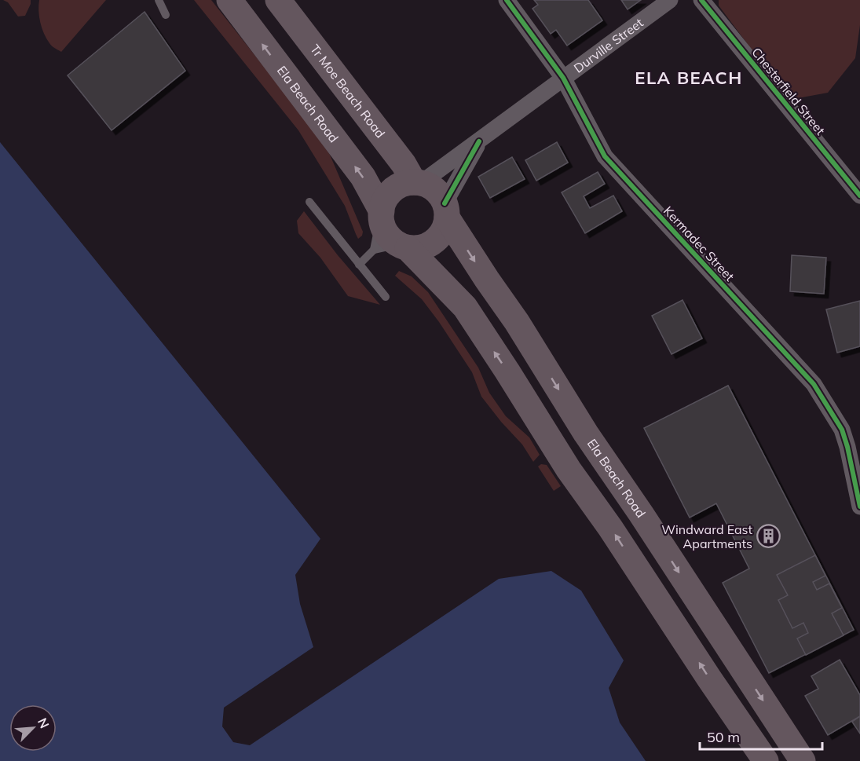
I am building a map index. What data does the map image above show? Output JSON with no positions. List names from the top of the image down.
{
  "streets": {
    "highway": ["Tr Moe Beach Road", "Ela Beach Road"],
    "street": ["Durville Street", "Chesterfield Street", "Kermadec Street"]
  },
  "crossings": [
    ["Durville Street", "Tr Moe Beach Road"],
    ["Durville Street", "Ela Beach Road"],
    ["Durville Street", "Kermadec Street"],
    ["Tr Moe Beach Road", "Ela Beach Road"]
  ],
  "districts": ["ELA BEACH"],
  "places": {
    "building": ["Windward East Apartments"]
  },
  "scale_bar": "50 m",
  "north": "top right"
}
